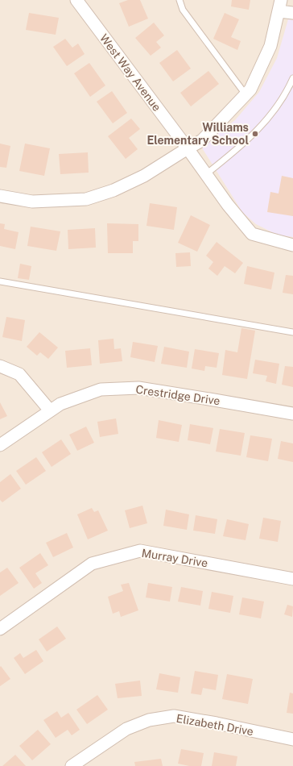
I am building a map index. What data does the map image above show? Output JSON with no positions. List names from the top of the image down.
{
  "streets": {
    "street": [
      "West Way Avenue",
      "Crestridge Drive",
      "Murray Drive",
      "Elizabeth Drive"
    ]
  },
  "places": ["Williams Elementary School"]
}
